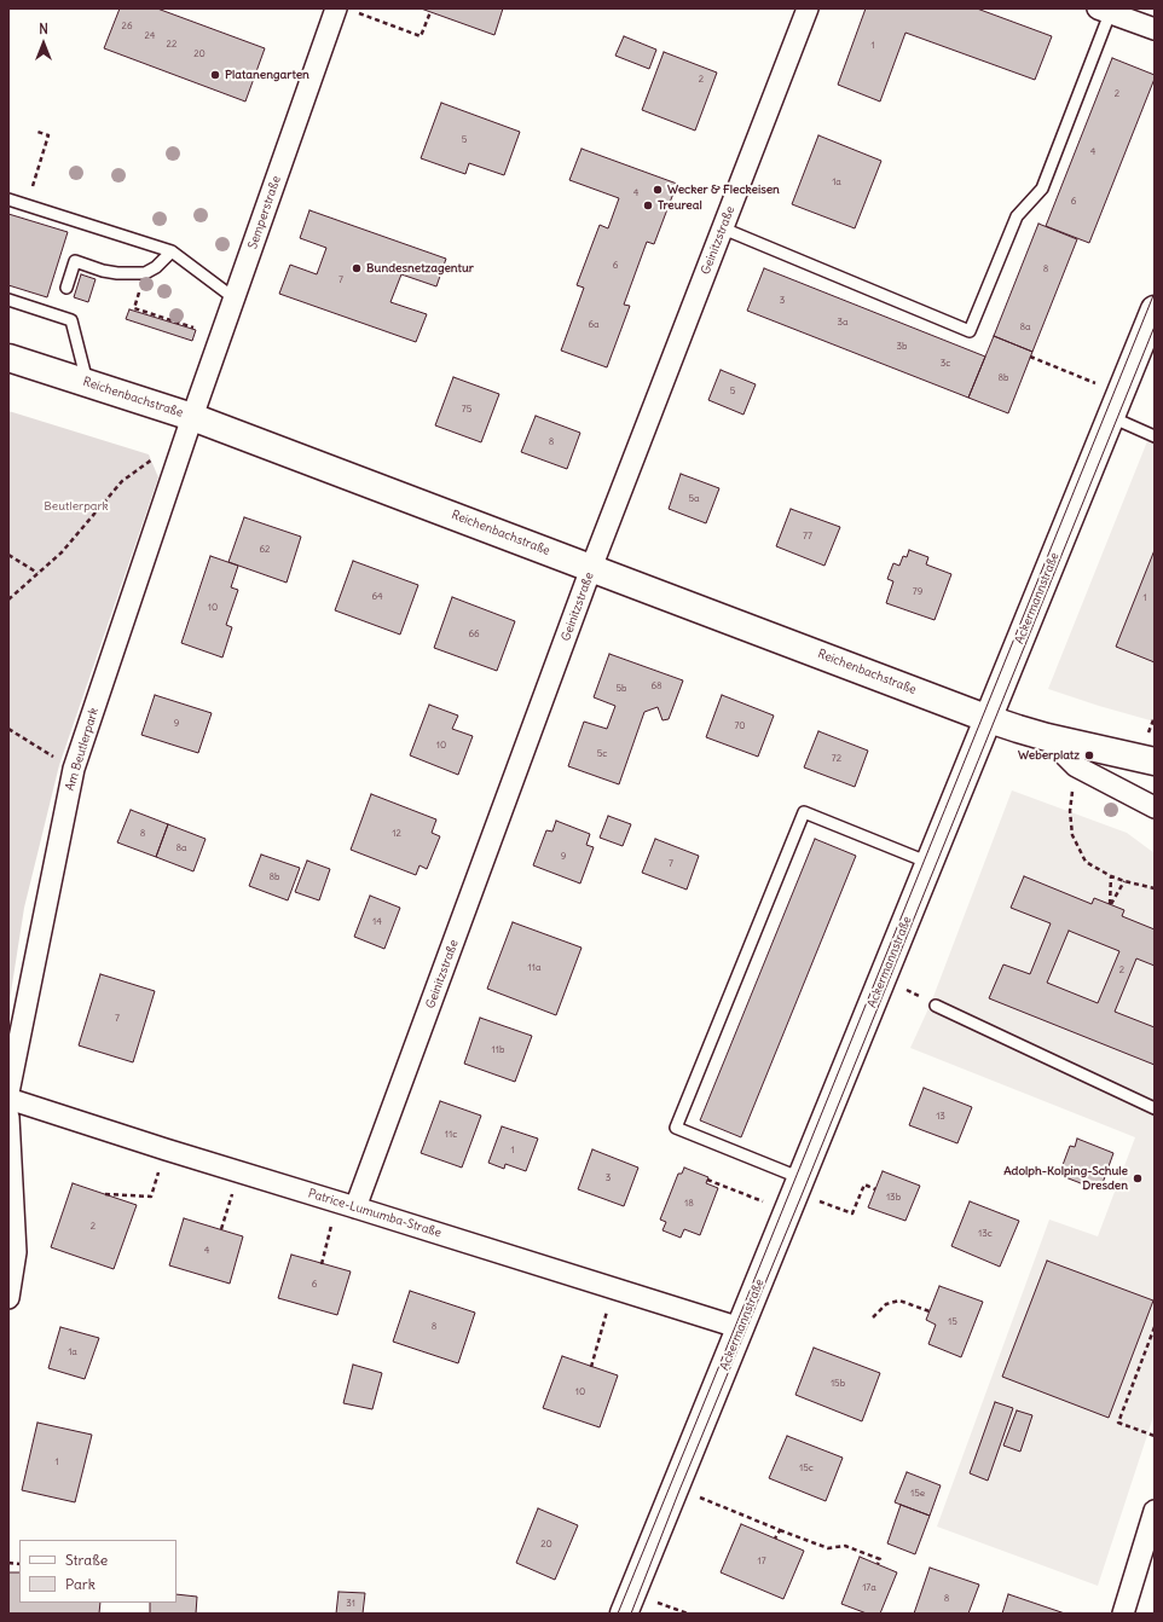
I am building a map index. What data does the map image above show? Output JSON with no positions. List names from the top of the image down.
{
  "streets": {
    "street": [
      "Semperstraße",
      "Geinitzstraße",
      "Reichenbachstraße",
      "Ackermannstraße",
      "Am Beutlerpark",
      "Patrice-Lumumba-Straße"
    ]
  },
  "crossings": [
    ["Semperstraße", "Reichenbachstraße"],
    ["Semperstraße", "Am Beutlerpark"],
    ["Geinitzstraße", "Reichenbachstraße"],
    ["Geinitzstraße", "Patrice-Lumumba-Straße"],
    ["Reichenbachstraße", "Ackermannstraße"],
    ["Reichenbachstraße", "Am Beutlerpark"],
    ["Ackermannstraße", "Patrice-Lumumba-Straße"]
  ],
  "parks": ["Beutlerpark"],
  "places": [
    "Platanengarten",
    "Wecker & Fleckeisen",
    "Treureal",
    "Bundesnetzagentur",
    "Weberplatz",
    "Adolph-Kolping-Schule Dresden"
  ],
  "house_numbers": [
    "26",
    "24",
    "22",
    "1",
    "20",
    "2",
    "2",
    "5",
    "4",
    "1a",
    "4",
    "6",
    "6",
    "8",
    "7",
    "3",
    "3a",
    "6a",
    "8a",
    "3b",
    "3c",
    "8b",
    "5",
    "75",
    "8",
    "5a",
    "77",
    "62",
    "79",
    "64",
    "1",
    "10",
    "66",
    "68",
    "5b",
    "9",
    "70",
    "10",
    "5c",
    "72",
    "8",
    "12",
    "8a",
    "9",
    "7",
    "8b",
    "14",
    "11a",
    "2",
    "7",
    "11b",
    "13",
    "11c",
    "1",
    "3",
    "13b",
    "18",
    "2",
    "13c",
    "4",
    "6",
    "15",
    "8",
    "1a",
    "15b",
    "10",
    "1",
    "15c",
    "15e",
    "20",
    "17",
    "17a",
    "8",
    "31"
  ],
  "legend": ["Straße", "Park"],
  "north": "top"
}
